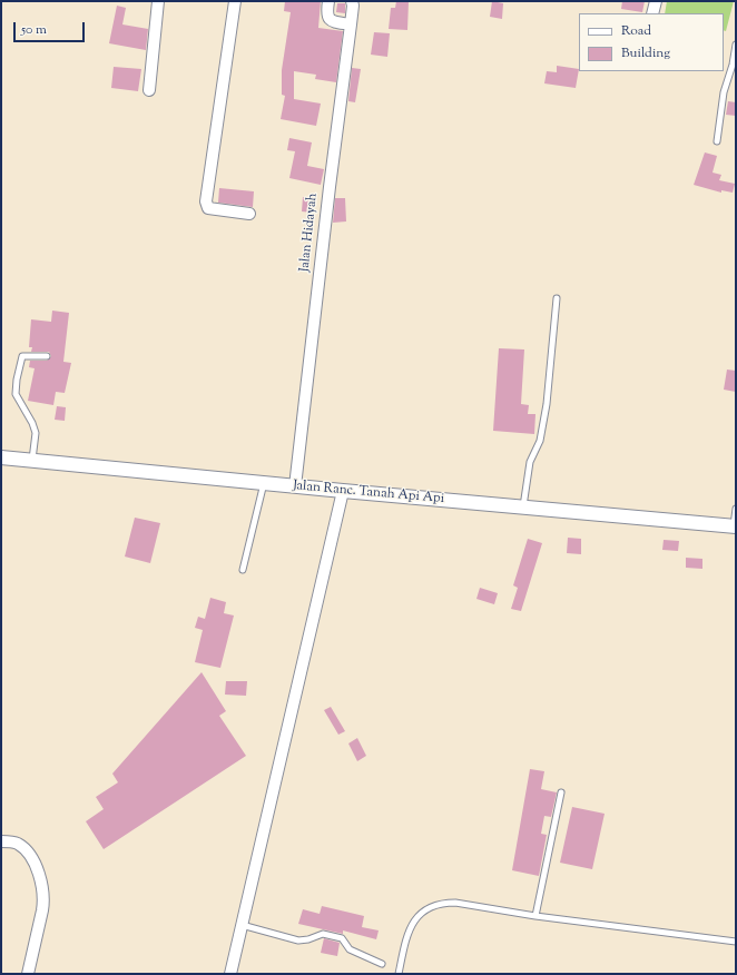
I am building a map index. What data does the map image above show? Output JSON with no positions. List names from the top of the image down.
{
  "streets": {
    "street": ["Jalan Hidayah", "Jalan Ranc. Tanah Api Api"]
  },
  "crossings": [
    ["Jalan Hidayah", "Jalan Ranc. Tanah Api Api"]
  ],
  "legend": ["Road", "Building"],
  "scale_bar": "50 m"
}
